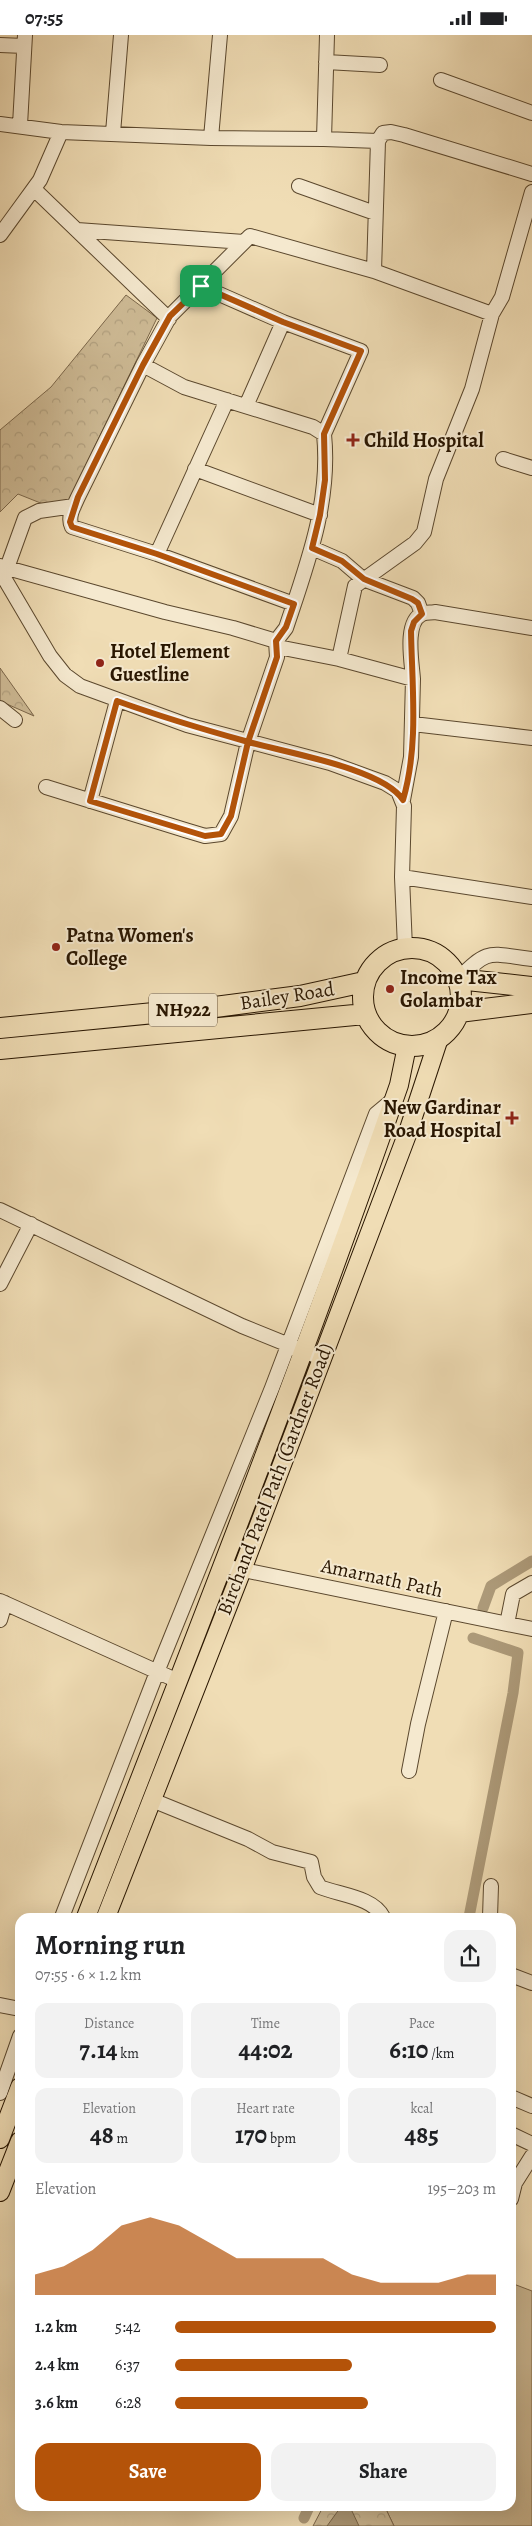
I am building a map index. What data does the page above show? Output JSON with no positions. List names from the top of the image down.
{
  "streets": {
    "highway": ["Bailey Road", "NH922"],
    "main road": ["Birchand Patel Path (Gardner Road)"],
    "street": ["Amarnath Path"]
  },
  "crossings": [
    ["Bailey Road", "NH922"],
    ["Bailey Road", "Birchand Patel Path (Gardner Road)"],
    ["NH922", "Birchand Patel Path (Gardner Road)"],
    ["Birchand Patel Path (Gardner Road)", "Amarnath Path"]
  ],
  "places": {
    "health": ["Child Hospital", "New Gardinar Road Hospital"],
    "other": ["Hotel Element Guestline", "Patna Women's College", "Income Tax Golambar"]
  },
  "page": {
    "status": "07:55",
    "heading": ["Morning run", "07:55 · 6 × 1.2 km"],
    "stats": [
      ["Distance", "7.14 km"],
      ["Time", "44:02"],
      ["Pace", "6:10 /km"],
      ["Elevation", "48 m"],
      ["Heart rate", "170 bpm"],
      ["kcal", "485"]
    ],
    "chart": ["Elevation", "195–203 m"],
    "list": [
      {
        "name": "1.2 km",
        "note": "5:42"
      },
      {
        "name": "2.4 km",
        "note": "6:37"
      },
      {
        "name": "3.6 km",
        "note": "6:28"
      }
    ],
    "buttons": ["Save", "Share"]
  }
}
